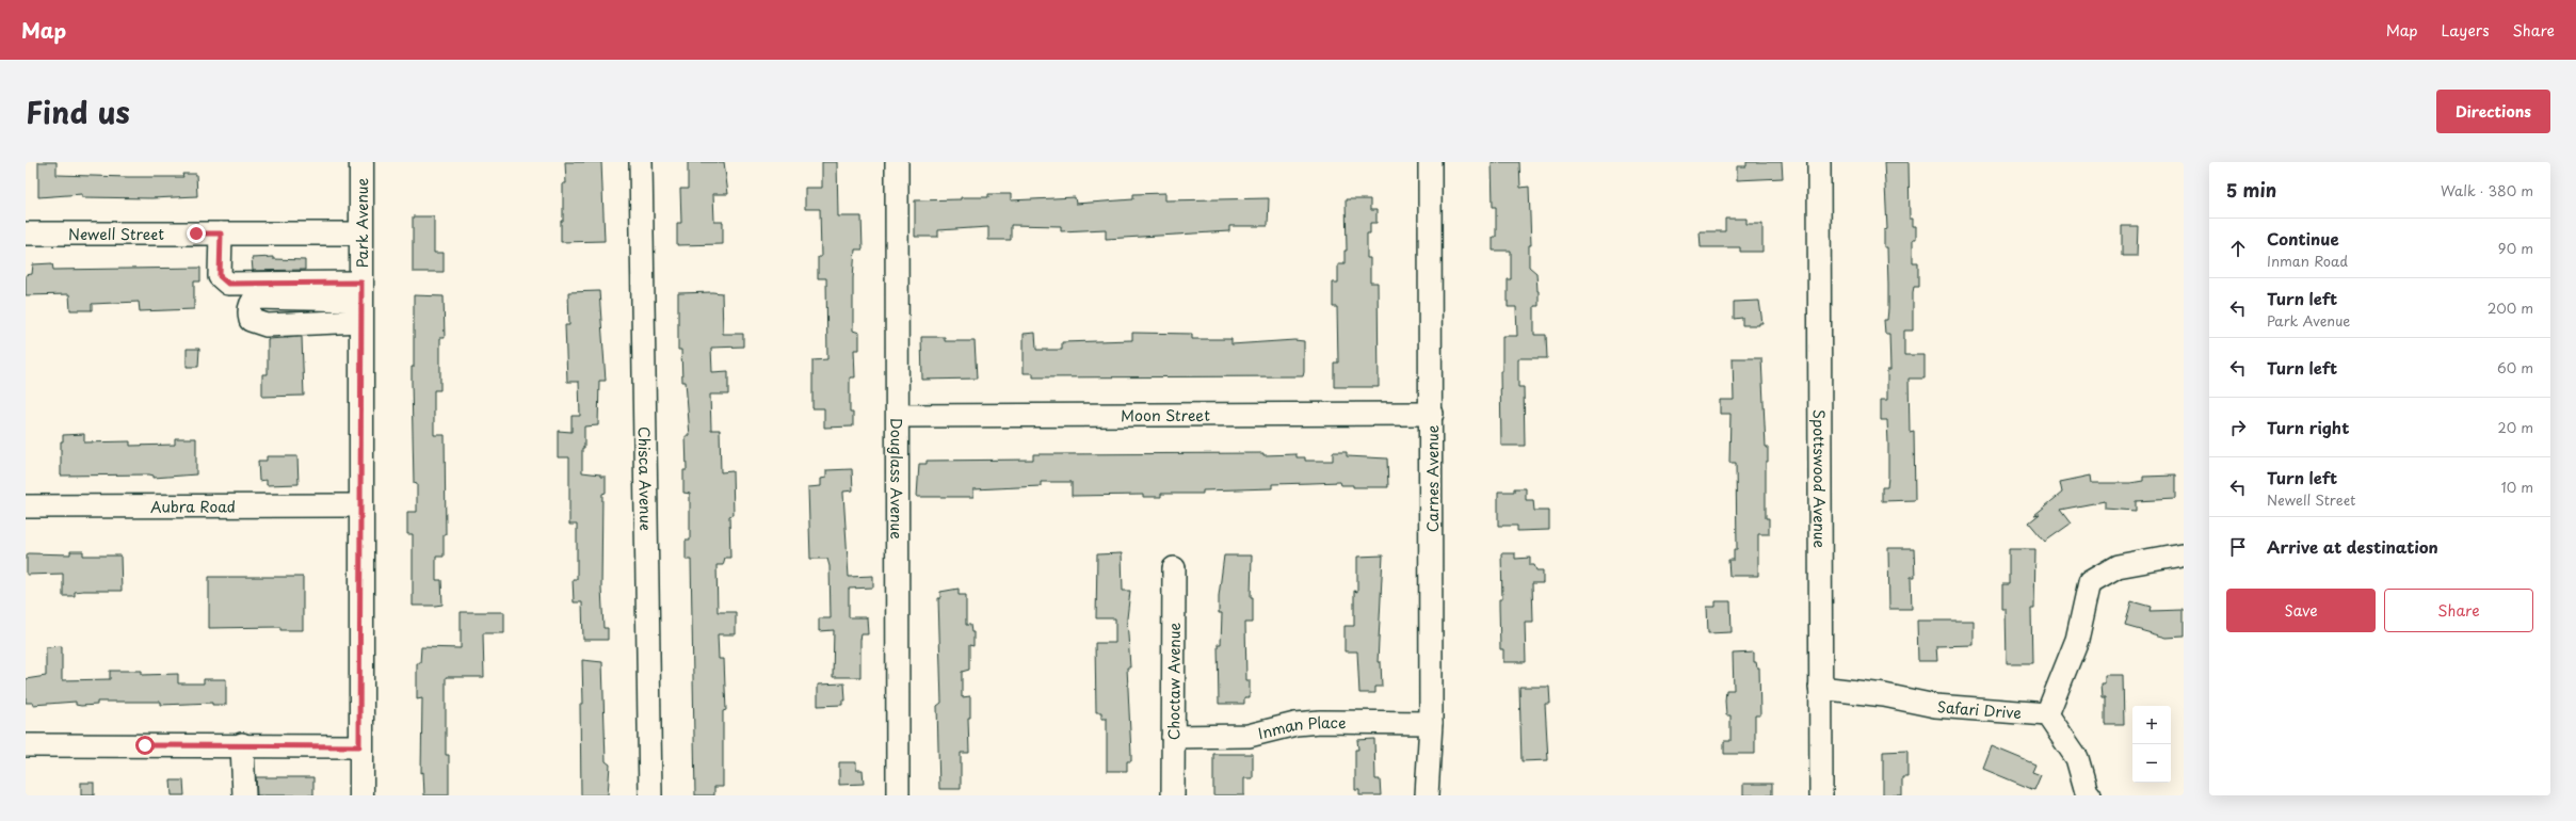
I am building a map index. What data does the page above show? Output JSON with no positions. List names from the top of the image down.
{
  "streets": {
    "main road": ["Park Avenue"],
    "street": [
      "Newell Street",
      "Moon Street",
      "Chisca Avenue",
      "Douglass Avenue",
      "Carnes Avenue",
      "Spottswood Avenue",
      "Aubra Road",
      "Choctaw Avenue",
      "Safari Drive",
      "Inman Place"
    ]
  },
  "crossings": [
    ["Park Avenue", "Newell Street"],
    ["Park Avenue", "Aubra Road"],
    ["Moon Street", "Douglass Avenue"],
    ["Moon Street", "Carnes Avenue"],
    ["Carnes Avenue", "Inman Place"],
    ["Spottswood Avenue", "Safari Drive"],
    ["Choctaw Avenue", "Inman Place"]
  ],
  "page": {
    "header": "Map",
    "nav": ["Map", "Layers", "Share"],
    "title": "Find us",
    "buttons": [
      "Directions",
      ["Save", "Share"]
    ],
    "heading": ["5 min", "Walk · 380 m"],
    "list": [
      ["Continue", "Inman Road", "90 m"],
      ["Turn left", "Park Avenue", "200 m"],
      ["Turn left", "60 m"],
      ["Turn right", "20 m"],
      ["Turn left", "Newell Street", "10 m"],
      "Arrive at destination"
    ],
    "map_buttons": ["+", "−"]
  }
}
